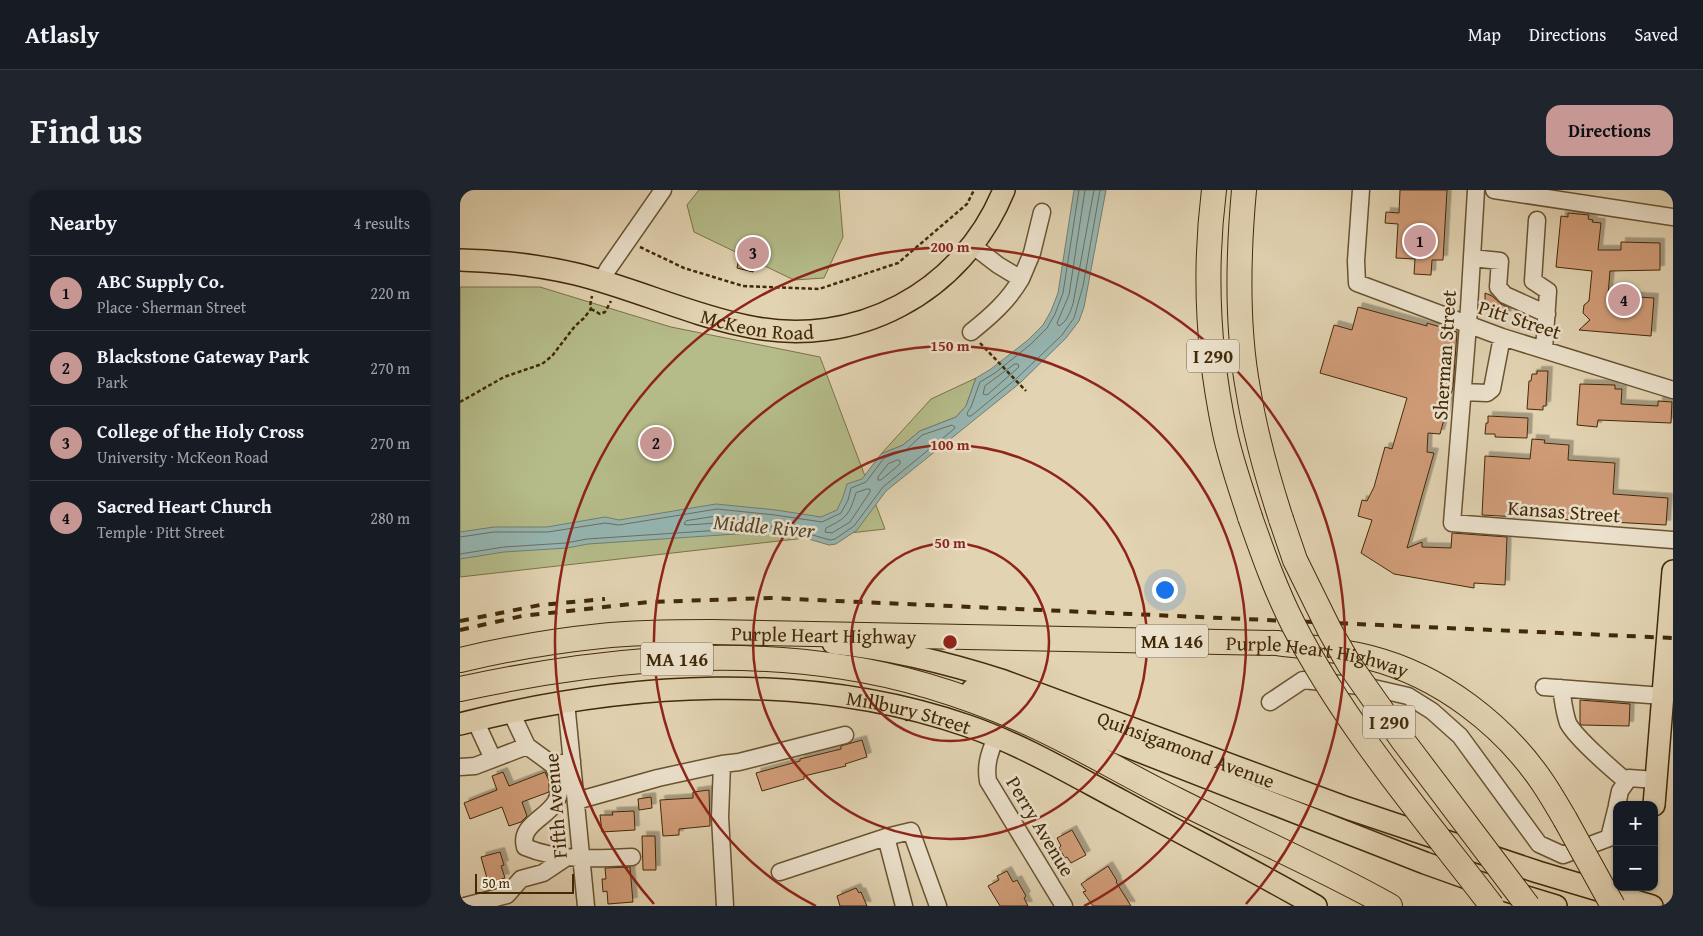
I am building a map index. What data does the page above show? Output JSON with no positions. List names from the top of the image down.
{
  "streets": {
    "highway": ["I 290", "Purple Heart Highway", "MA 146"],
    "main road": ["McKeon Road", "Millbury Street", "Quinsigamond Avenue"],
    "street": [
      "Pitt Street",
      "Sherman Street",
      "Kansas Street",
      "Fifth Avenue",
      "Perry Avenue"
    ]
  },
  "crossings": [
    ["Pitt Street", "Sherman Street"],
    ["Sherman Street", "Kansas Street"],
    ["Purple Heart Highway", "Quinsigamond Avenue"],
    ["Millbury Street", "Fifth Avenue"],
    ["Millbury Street", "Perry Avenue"]
  ],
  "water": ["Middle River"],
  "scale_bar": "50 m",
  "page": {
    "header": "Atlasly",
    "nav": ["Map", "Directions", "Saved"],
    "title": "Find us",
    "buttons": "Directions",
    "heading": ["Nearby", "4 results"],
    "pins": [
      "1",
      "3",
      "4",
      "2"
    ],
    "list": [
      {
        "mark": "1",
        "name": "ABC Supply Co.",
        "note": "Place · Sherman Street",
        "value": "220 m"
      },
      {
        "mark": "2",
        "name": "Blackstone Gateway Park",
        "note": "Park",
        "value": "270 m"
      },
      {
        "mark": "3",
        "name": "College of the Holy Cross",
        "note": "University · McKeon Road",
        "value": "270 m"
      },
      {
        "mark": "4",
        "name": "Sacred Heart Church",
        "note": "Temple · Pitt Street",
        "value": "280 m"
      }
    ],
    "map_buttons": ["+", "−"],
    "scale": "50 m"
  },
  "rings": [
    "200 m",
    "150 m",
    "100 m",
    "50 m"
  ]
}
